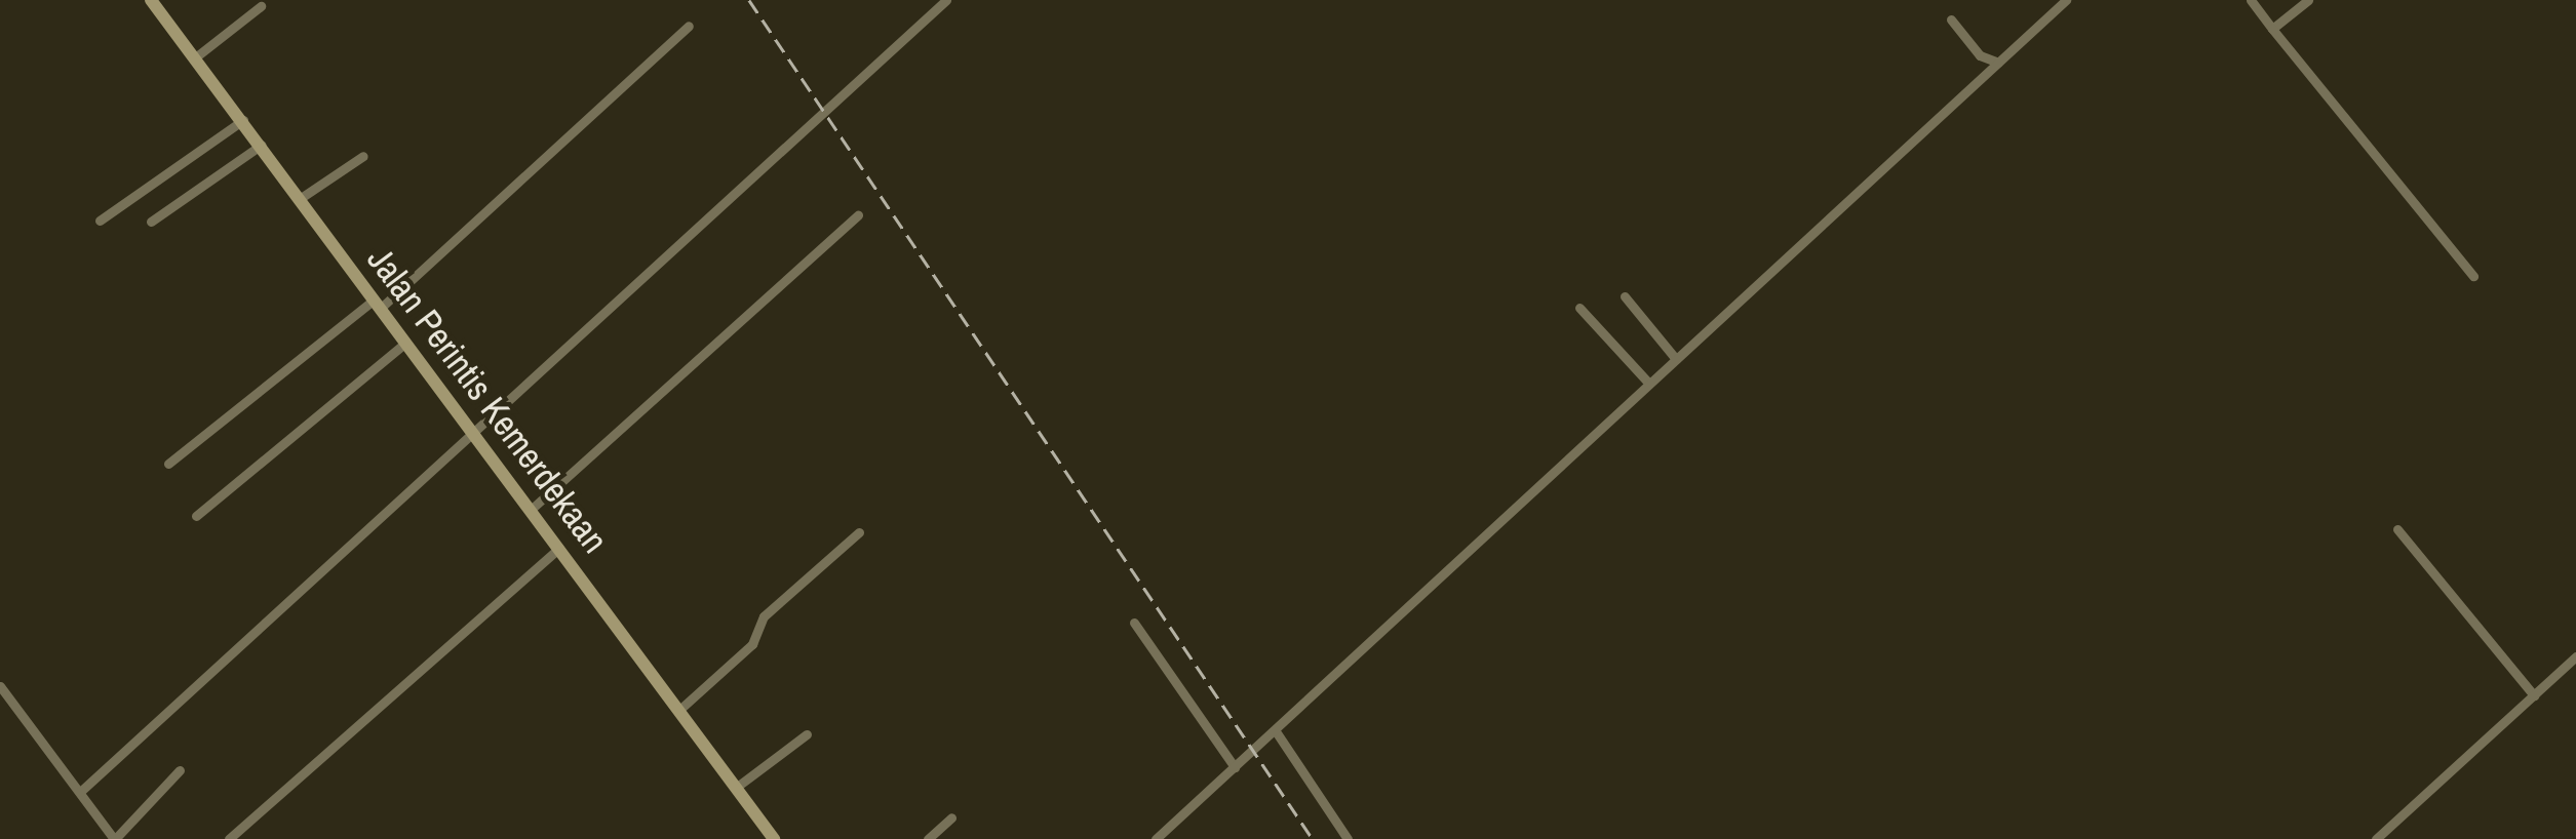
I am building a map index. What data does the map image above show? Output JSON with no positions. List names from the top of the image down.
{
  "streets": {
    "street": ["Jalan Perintis Kemerdekaan"]
  }
}
